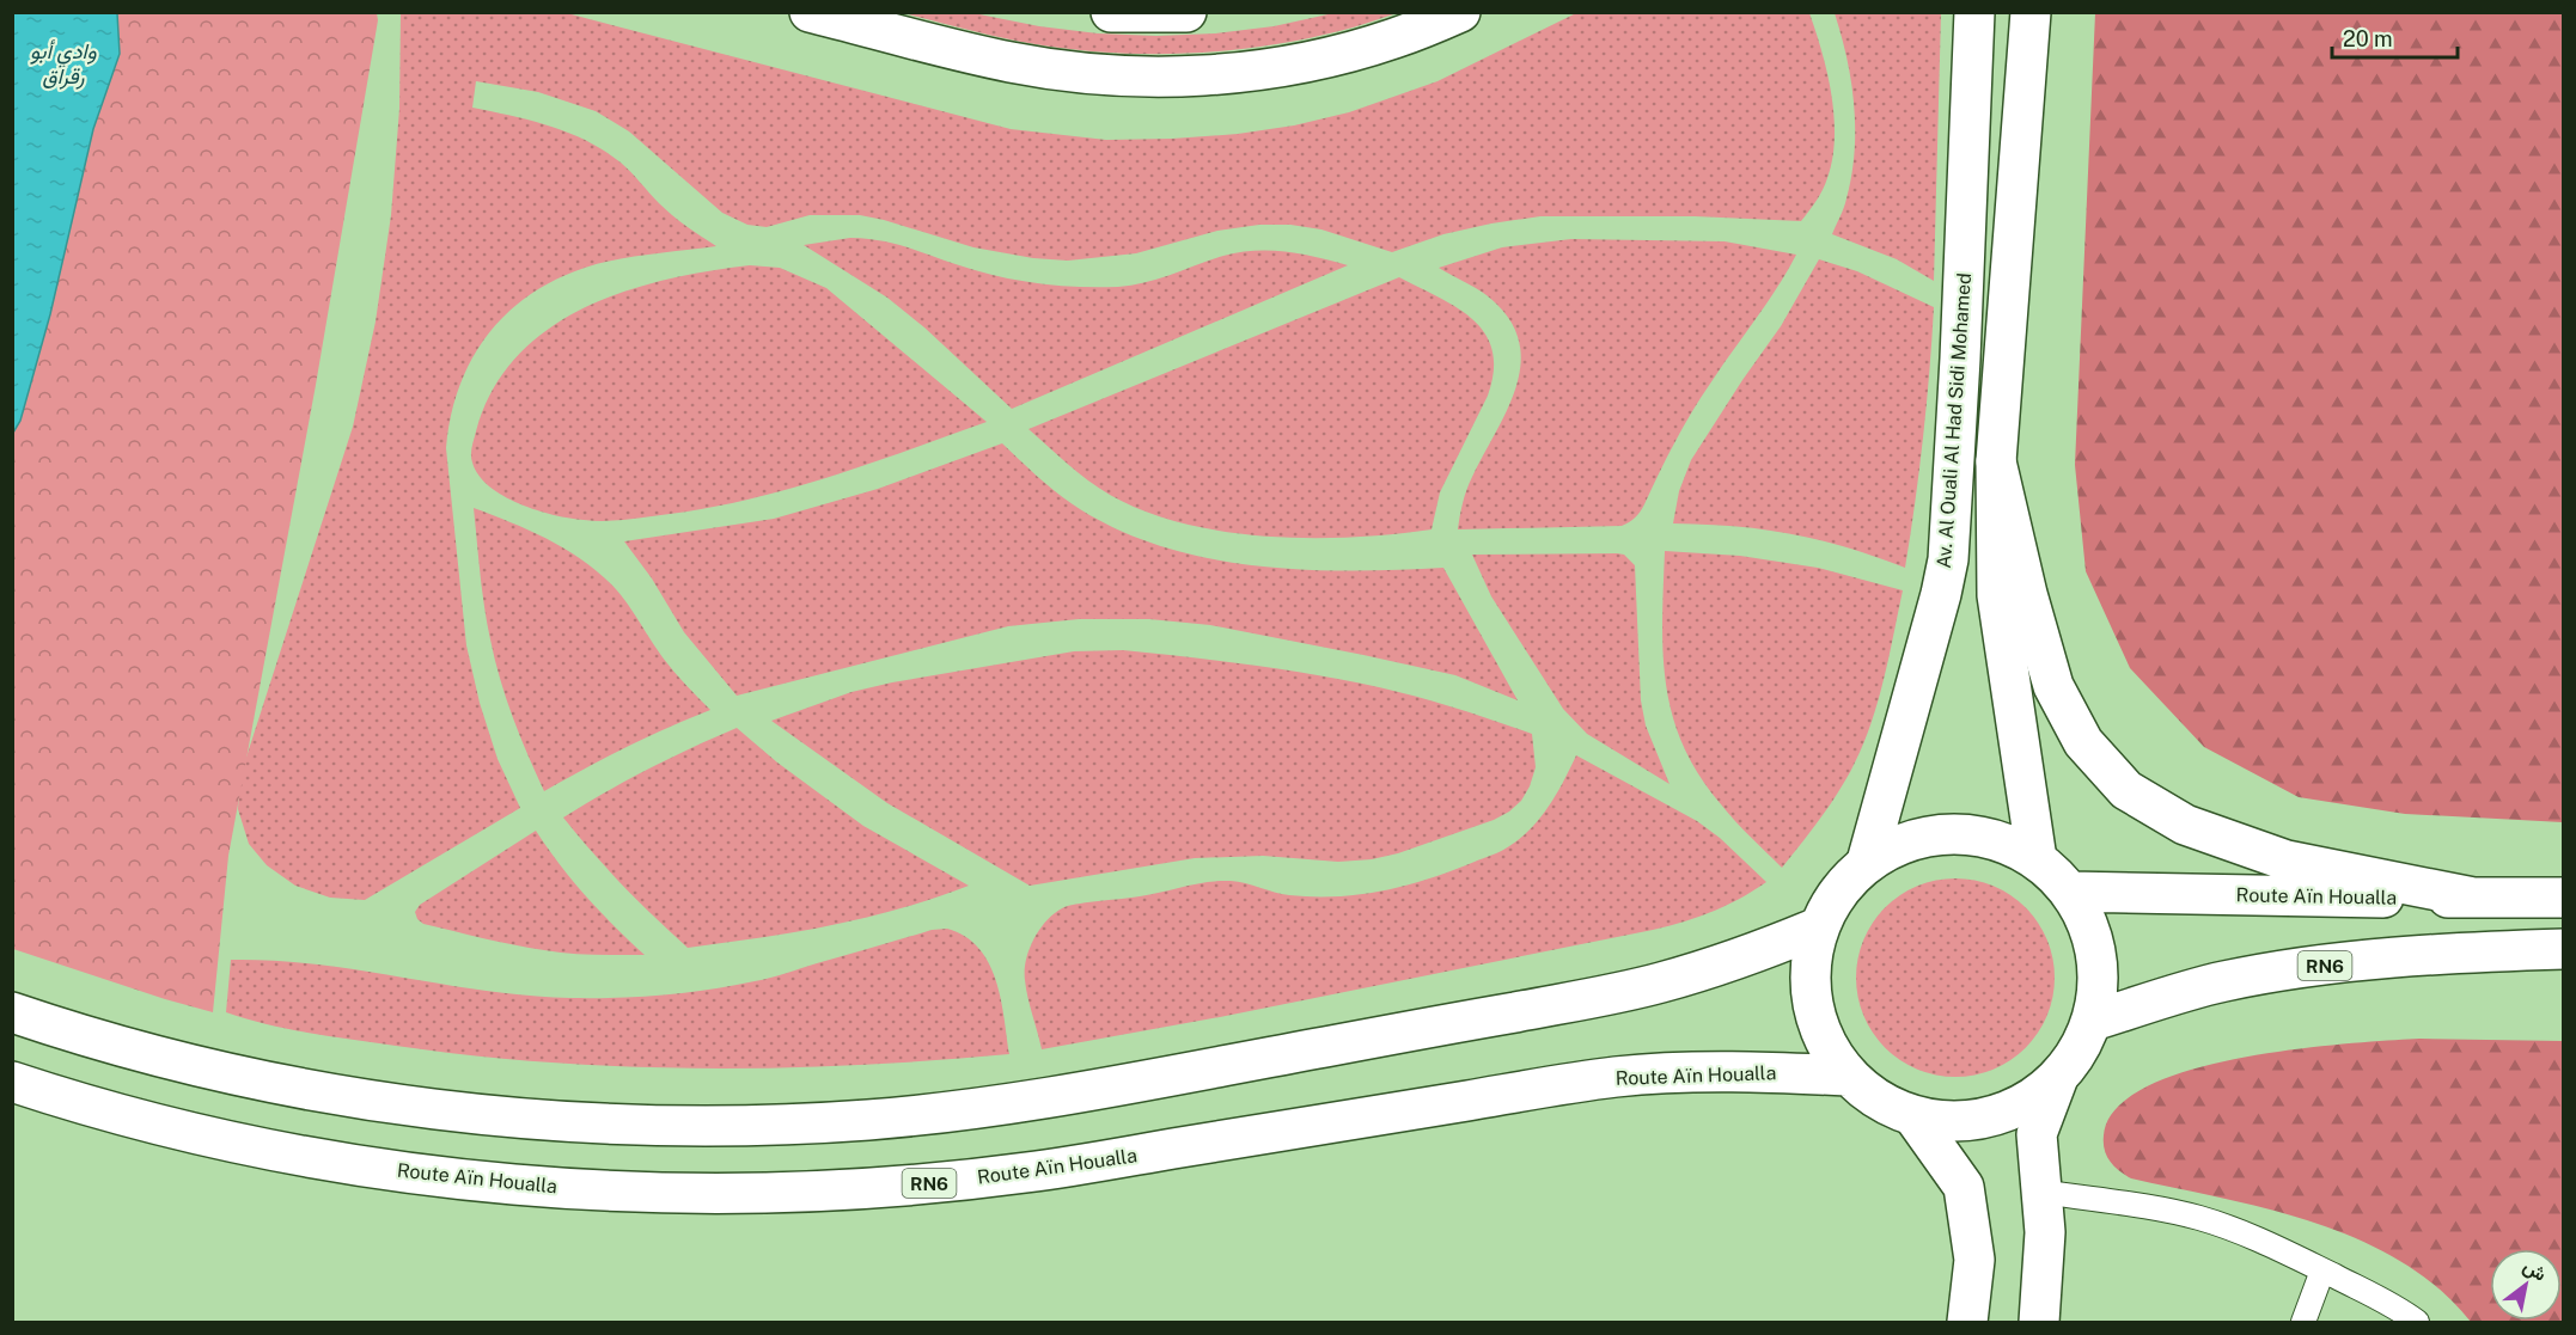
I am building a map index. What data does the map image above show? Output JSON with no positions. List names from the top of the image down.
{
  "streets": {
    "main road": ["Av. Al Ouali Al Had Sidi Mohamed", "Route Aïn Houalla", "RN6"]
  },
  "water": ["وادي أبو رقراق"],
  "scale_bar": "20 m",
  "north": "top right"
}
